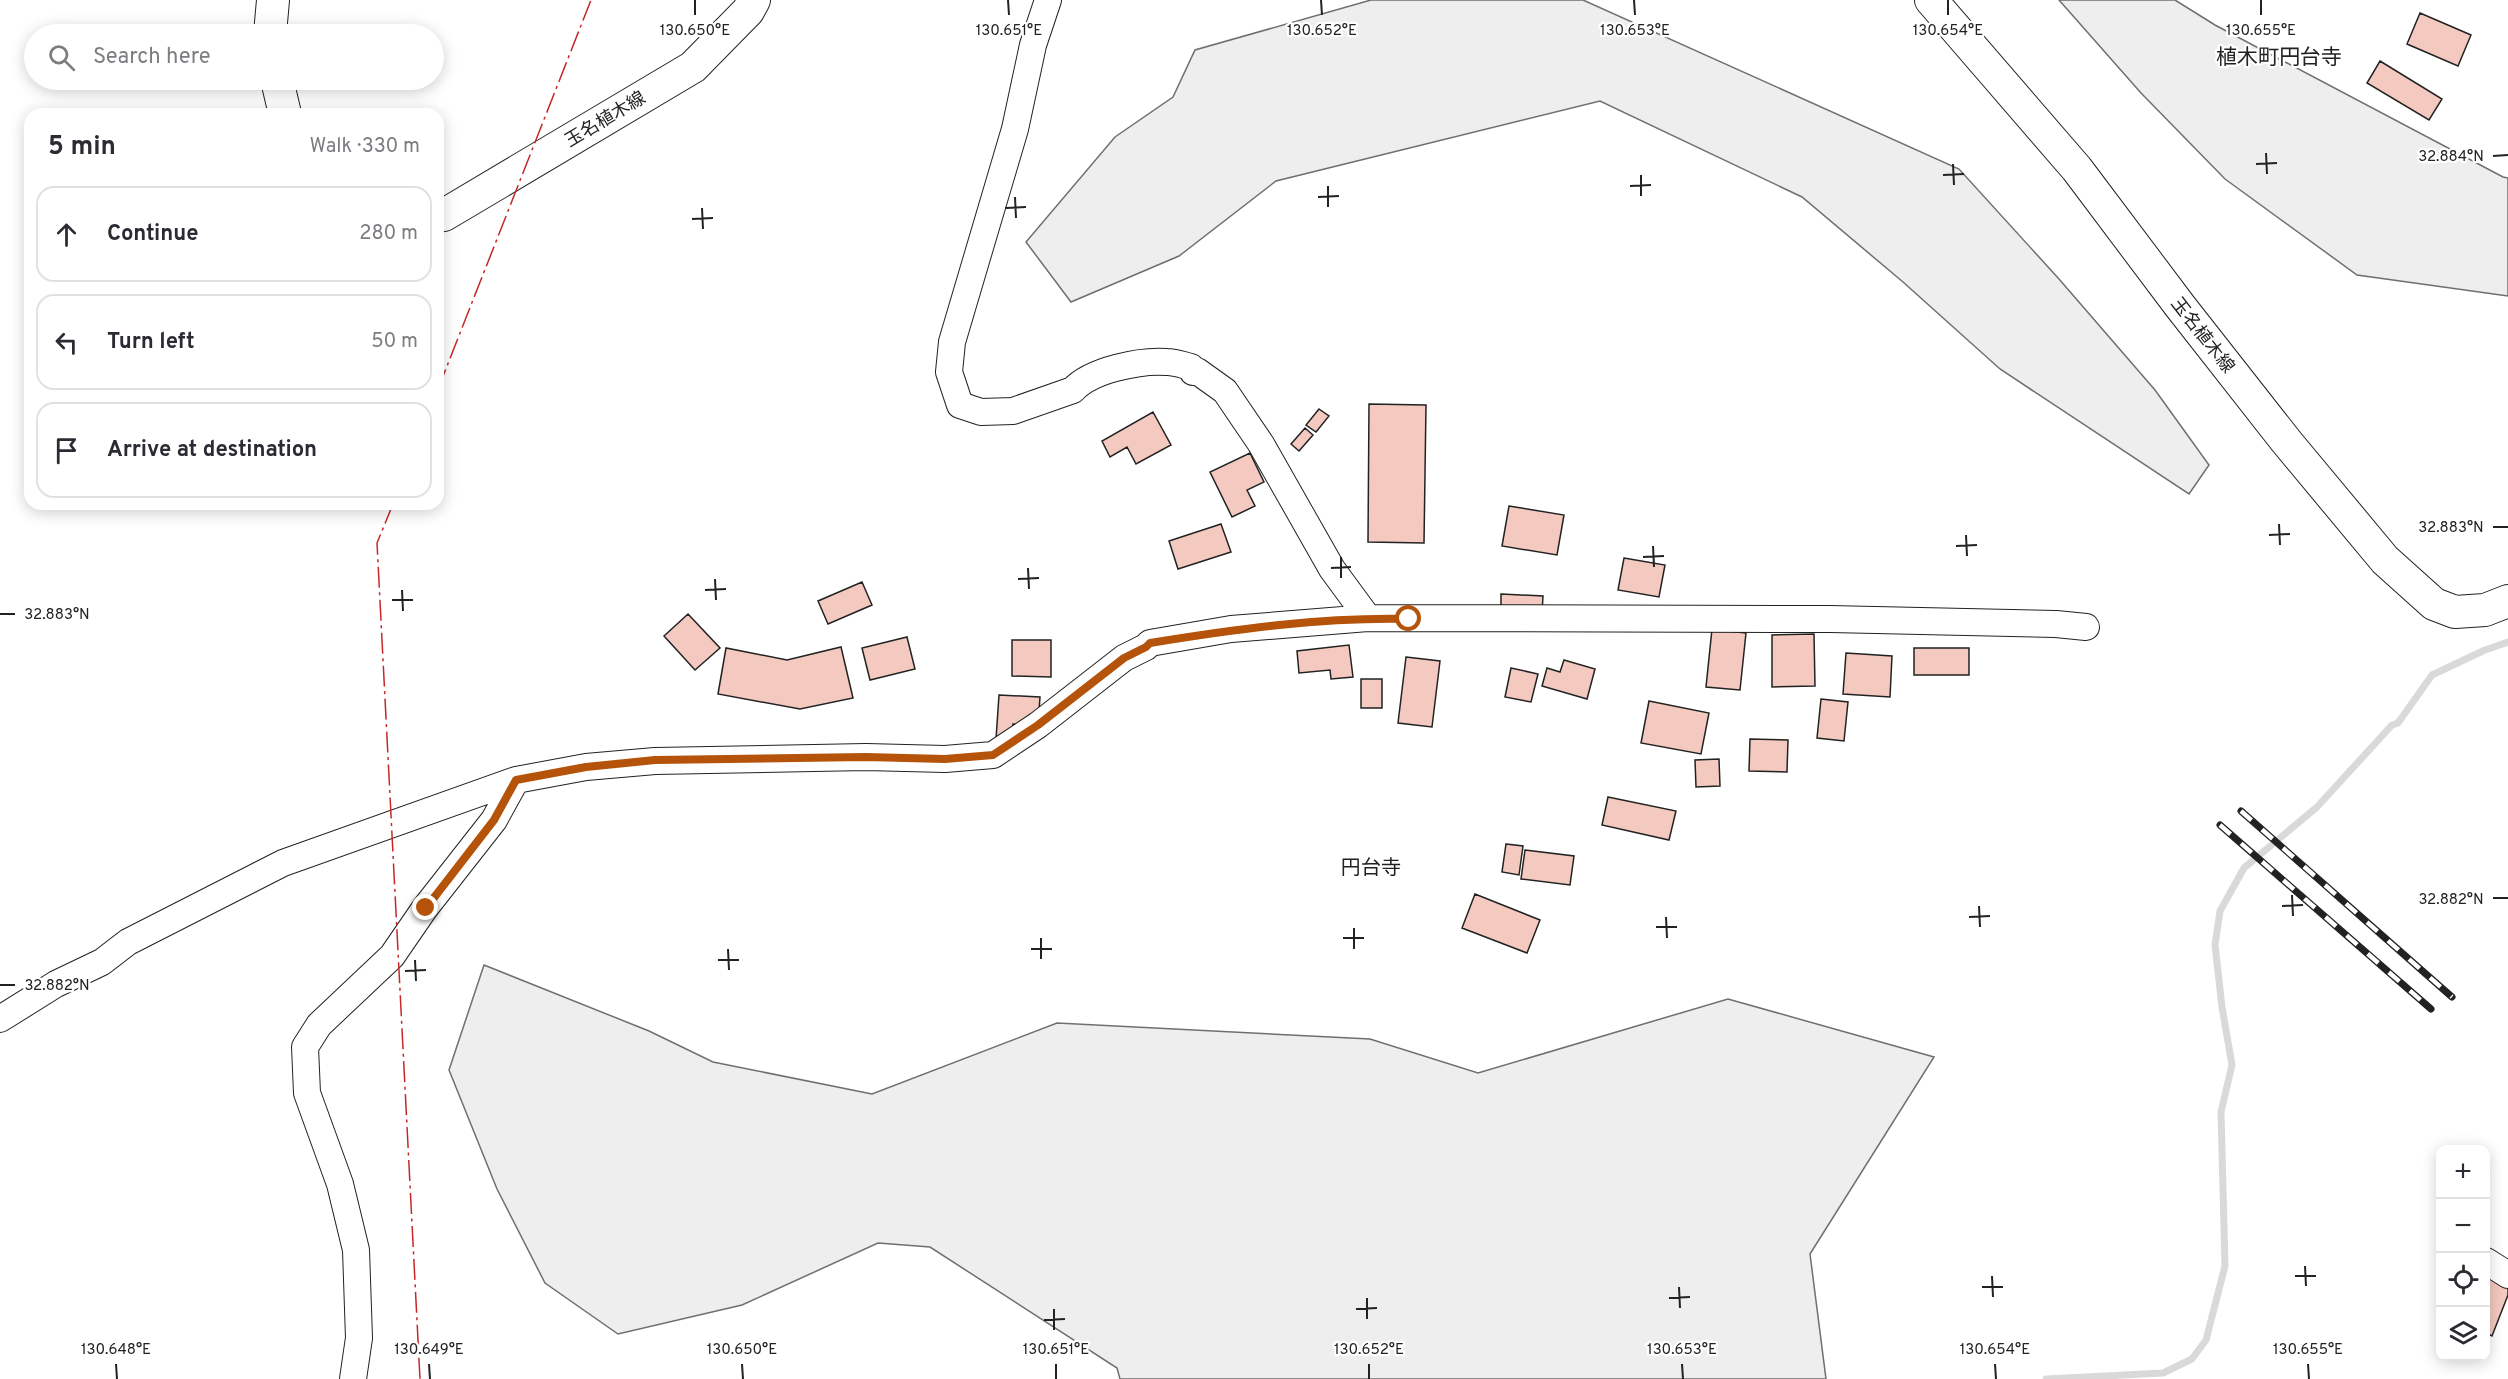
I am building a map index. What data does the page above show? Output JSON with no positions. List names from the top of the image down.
{
  "streets": {
    "main road": ["玉名植木線"]
  },
  "districts": ["植木町円台寺", "円台寺"],
  "page": {
    "search": "Search here",
    "heading": ["5 min", "Walk · 330 m"],
    "list": [
      ["Continue", "280 m"],
      ["Turn left", "50 m"],
      "Arrive at destination"
    ],
    "map_buttons": ["+", "−"]
  },
  "coordinates": [
    "130.650°E",
    "130.651°E",
    "130.652°E",
    "130.653°E",
    "130.654°E",
    "130.655°E",
    "32.884°N",
    "32.883°N",
    "32.882°N",
    "130.648°E",
    "130.649°E"
  ]
}
